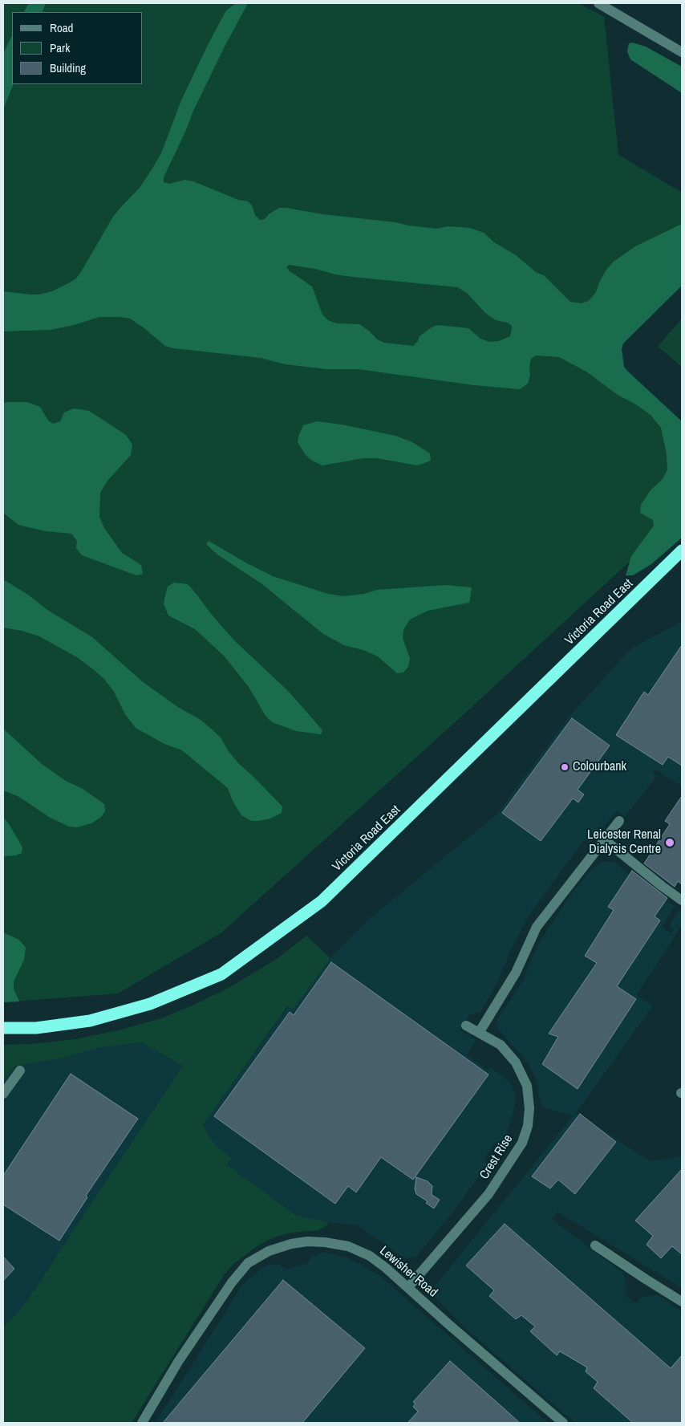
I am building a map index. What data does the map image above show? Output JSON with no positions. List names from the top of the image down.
{
  "streets": {
    "highway": ["Victoria Road East"],
    "street": ["Crest Rise", "Lewisher Road"]
  },
  "crossings": [
    ["Crest Rise", "Lewisher Road"]
  ],
  "places": ["Colourbank", "Leicester Renal Dialysis Centre"],
  "legend": ["Road", "Park", "Building"]
}
